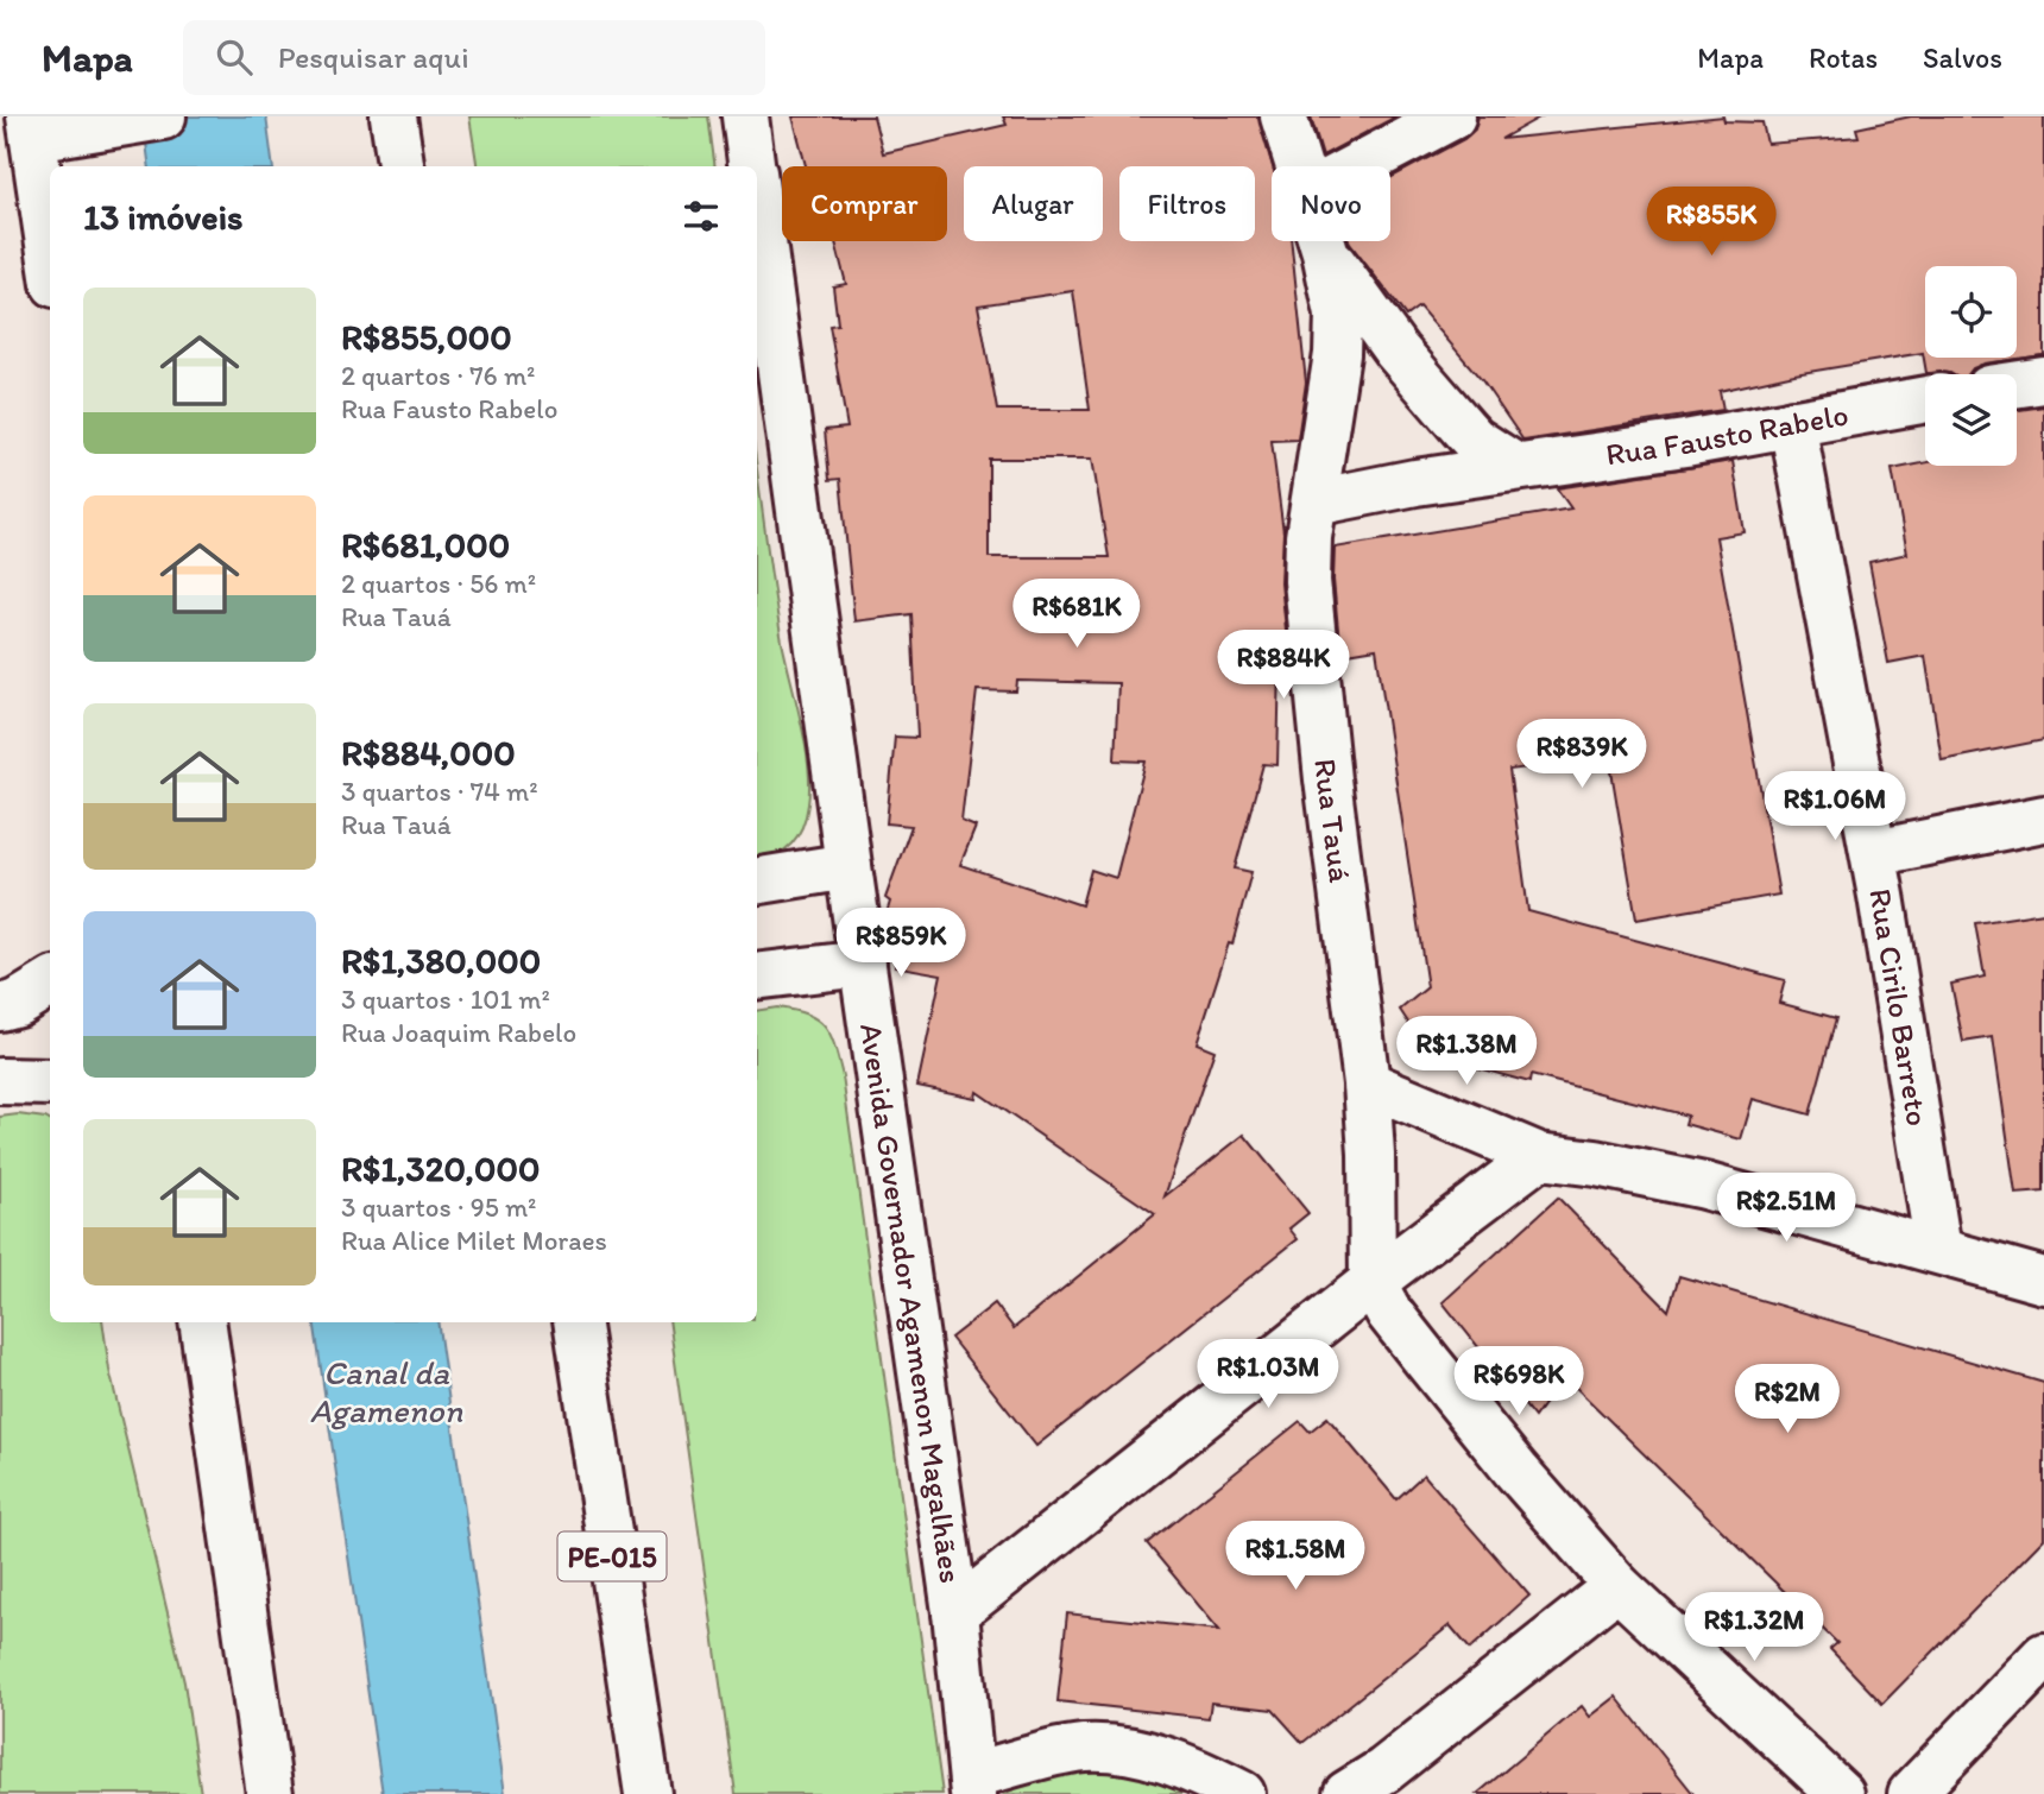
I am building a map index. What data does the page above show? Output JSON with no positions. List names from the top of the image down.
{
  "streets": {
    "main road": [
      "Rua Fausto Rabelo",
      "Rua Tauá",
      "Rua Cirilo Barreto",
      "Avenida Governador Agamenon Magalhães",
      "PE-015"
    ]
  },
  "crossings": [
    ["Rua Fausto Rabelo", "Rua Tauá"],
    ["Rua Fausto Rabelo", "Rua Cirilo Barreto"]
  ],
  "water": ["Canal da Agamenon"],
  "page": {
    "header": "Mapa",
    "search": "Pesquisar aqui",
    "nav": ["Mapa", "Rotas", "Salvos"],
    "chip": [
      "Comprar",
      "Alugar",
      "Filtros",
      "Novo"
    ],
    "heading": "13 imóveis",
    "price": [
      "R$855K",
      "R$681K",
      "R$884K",
      "R$839K",
      "R$1.06M",
      "R$859K",
      "R$1.38M",
      "R$2.51M",
      "R$1.03M",
      "R$698K",
      "R$2M",
      "R$1.58M",
      "R$1.32M"
    ],
    "list": [
      {
        "name": "R$855,000",
        "note": "2 quartos · 76 m² · Rua Fausto Rabelo"
      },
      {
        "name": "R$681,000",
        "note": "2 quartos · 56 m² · Rua Tauá"
      },
      {
        "name": "R$884,000",
        "note": "3 quartos · 74 m² · Rua Tauá"
      },
      {
        "name": "R$1,380,000",
        "note": "3 quartos · 101 m² · Rua Joaquim Rabelo"
      },
      {
        "name": "R$1,320,000",
        "note": "3 quartos · 95 m² · Rua Alice Milet Moraes"
      }
    ]
  }
}
